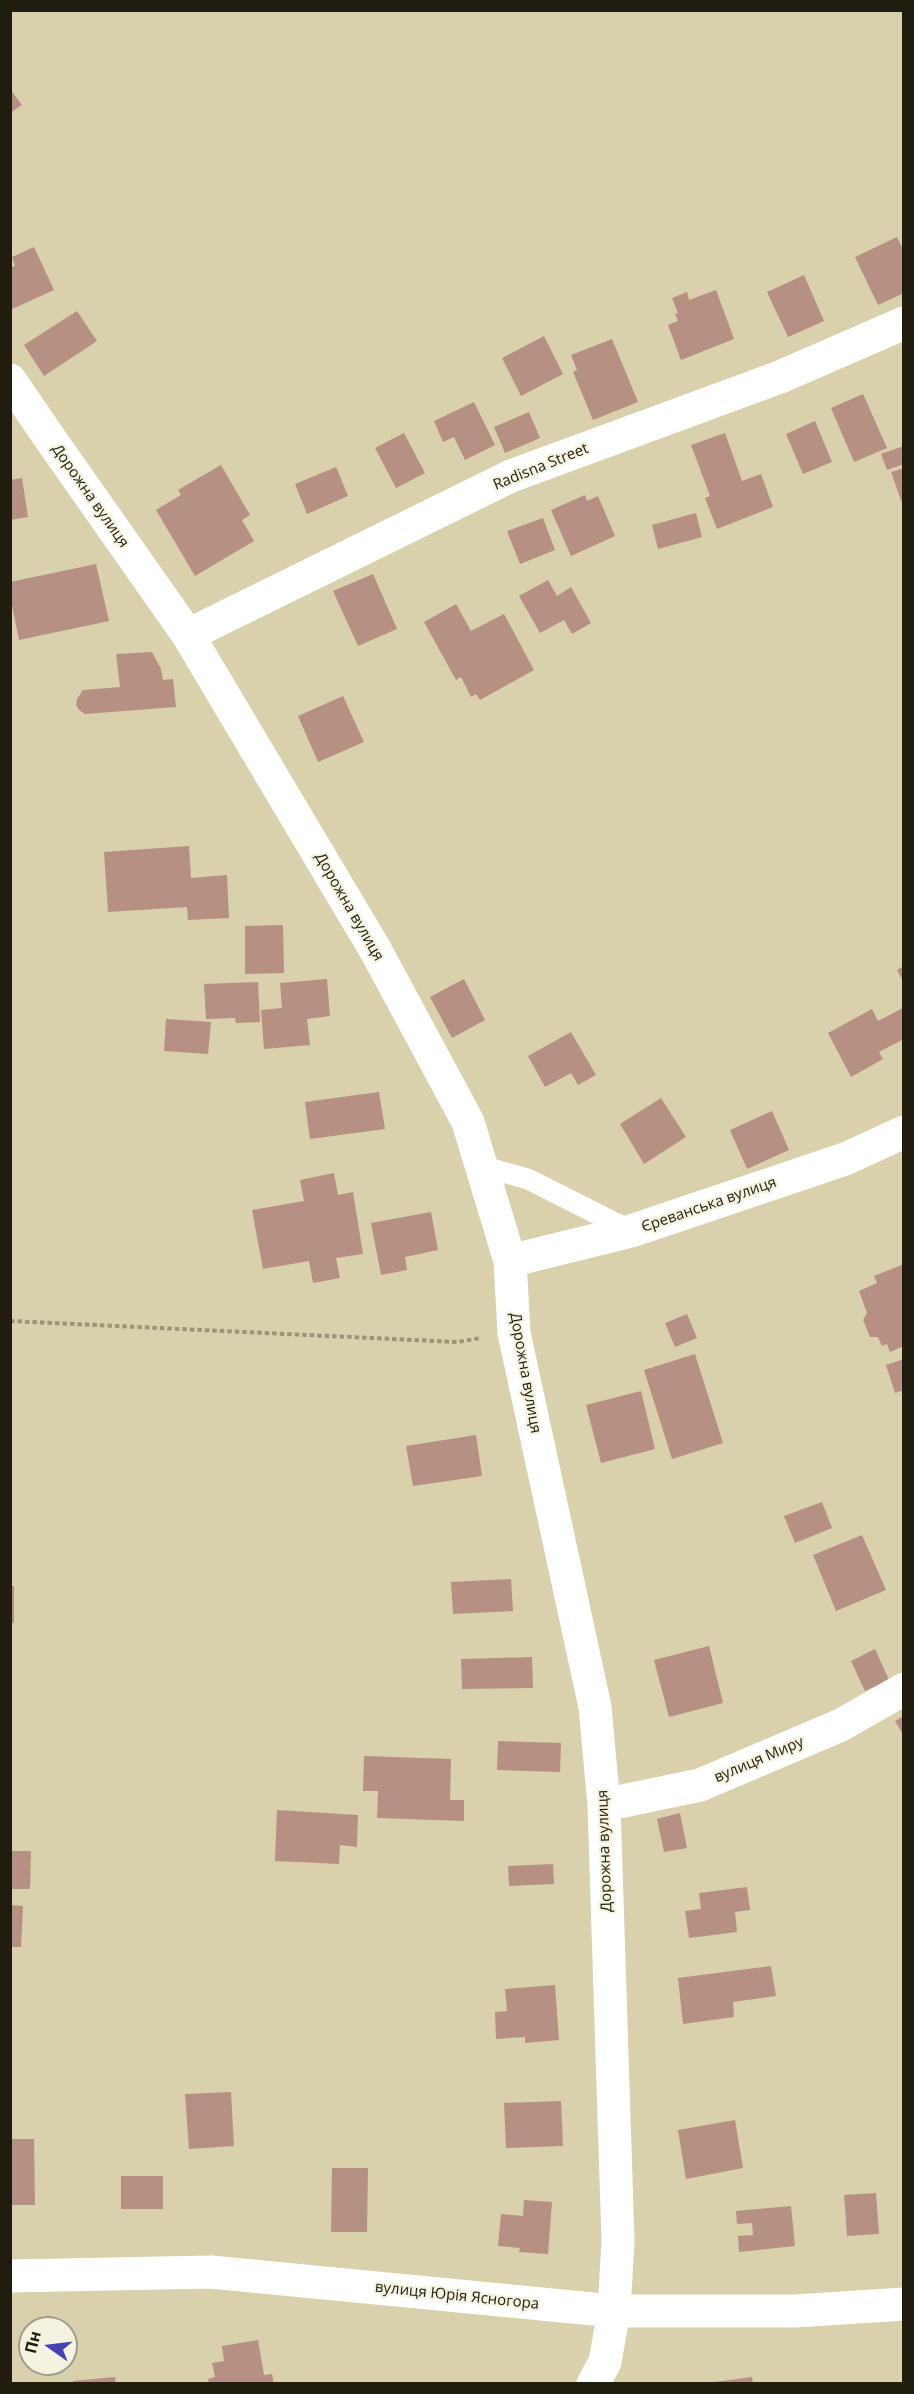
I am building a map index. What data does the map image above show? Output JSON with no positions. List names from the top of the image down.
{
  "streets": {
    "street": [
      "Radisna Street",
      "Дорожна вулиця",
      "Єреванська вулиця",
      "вулиця Миру",
      "вулиця Юрія Ясногора"
    ]
  },
  "crossings": [
    ["Radisna Street", "Дорожна вулиця"],
    ["Дорожна вулиця", "Єреванська вулиця"],
    ["Дорожна вулиця", "вулиця Миру"],
    ["Дорожна вулиця", "вулиця Юрія Ясногора"]
  ],
  "north": "left"
}
